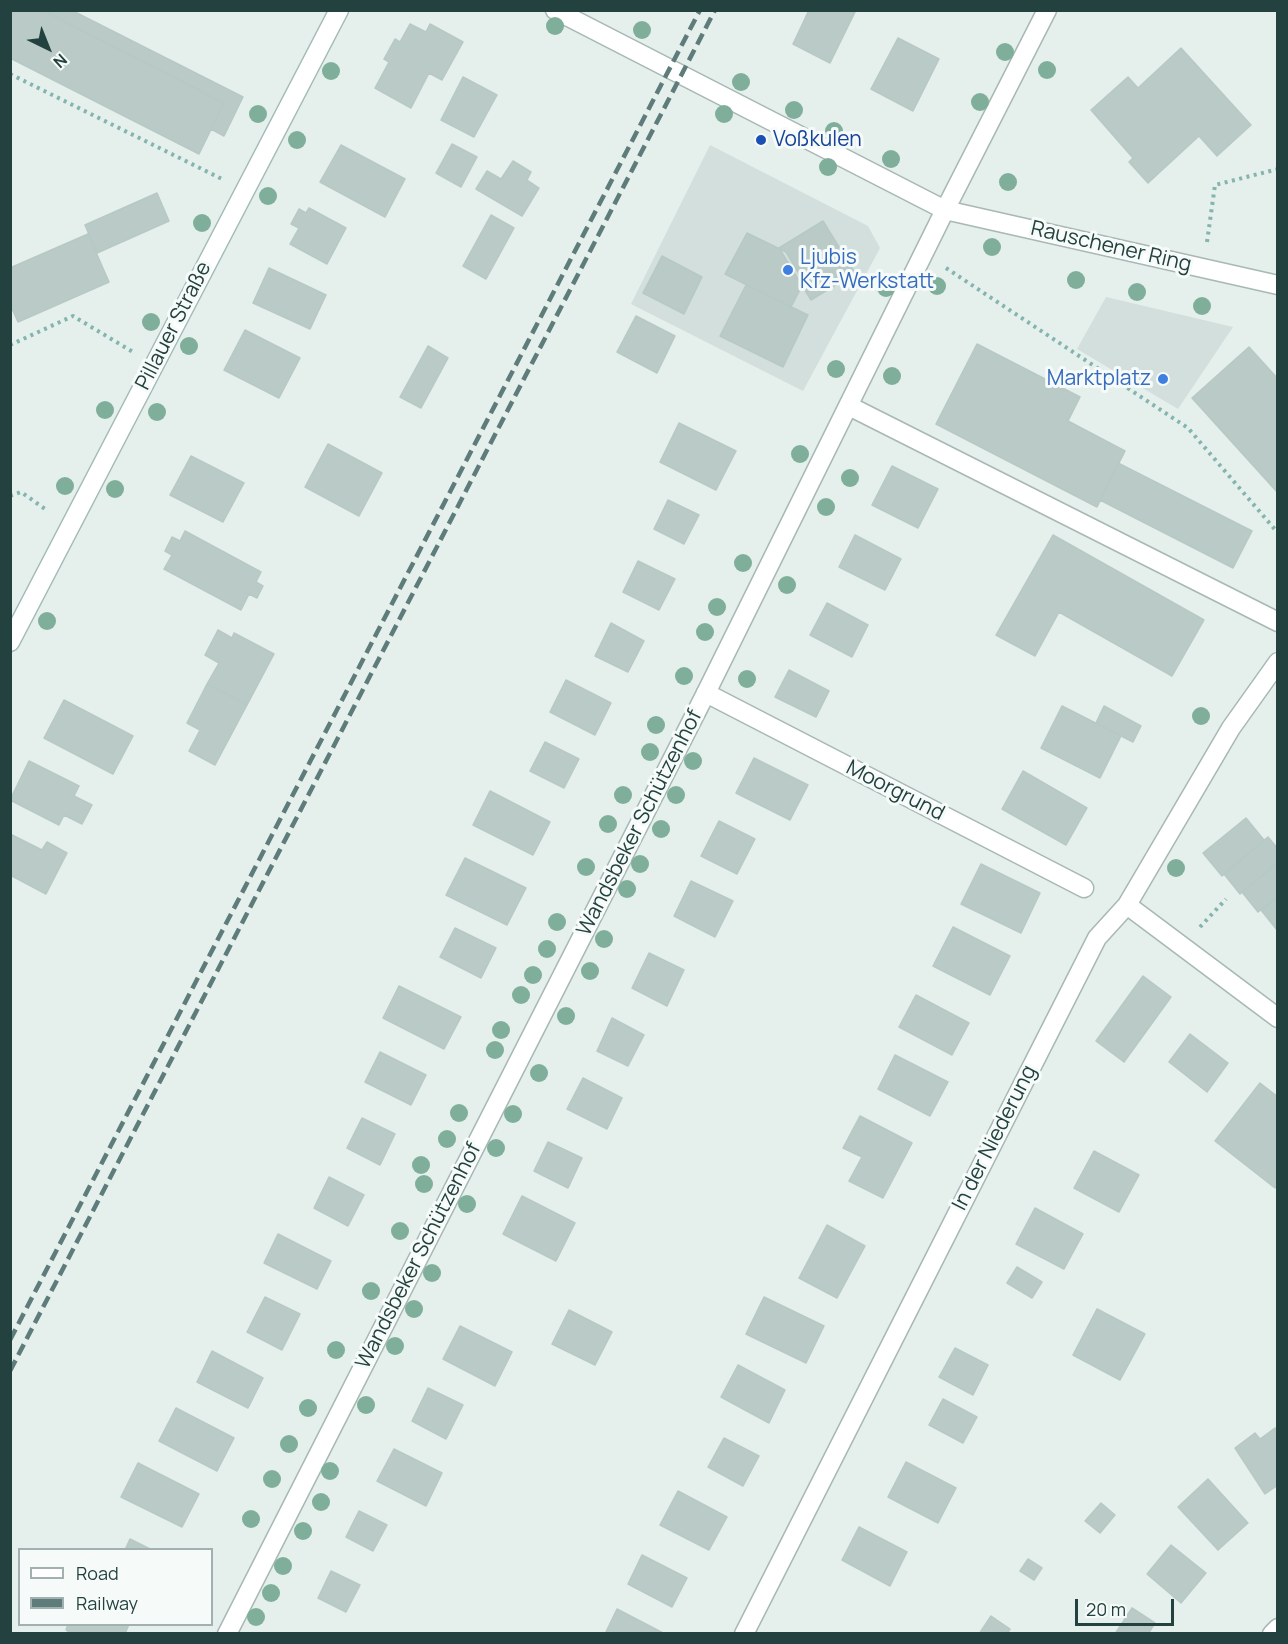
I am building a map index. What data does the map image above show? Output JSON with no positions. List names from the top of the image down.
{
  "streets": {
    "street": [
      "Rauschener Ring",
      "Pillauer Straße",
      "Moorgrund",
      "Wandsbeker Schützenhof",
      "In der Niederung"
    ]
  },
  "crossings": [
    ["Rauschener Ring", "Wandsbeker Schützenhof"],
    ["Moorgrund", "Wandsbeker Schützenhof"]
  ],
  "places": ["Voßkulen", "Ljubis Kfz-Werkstatt", "Marktplatz"],
  "legend": ["Road", "Railway"],
  "scale_bar": "20 m",
  "north": "bottom right"
}
